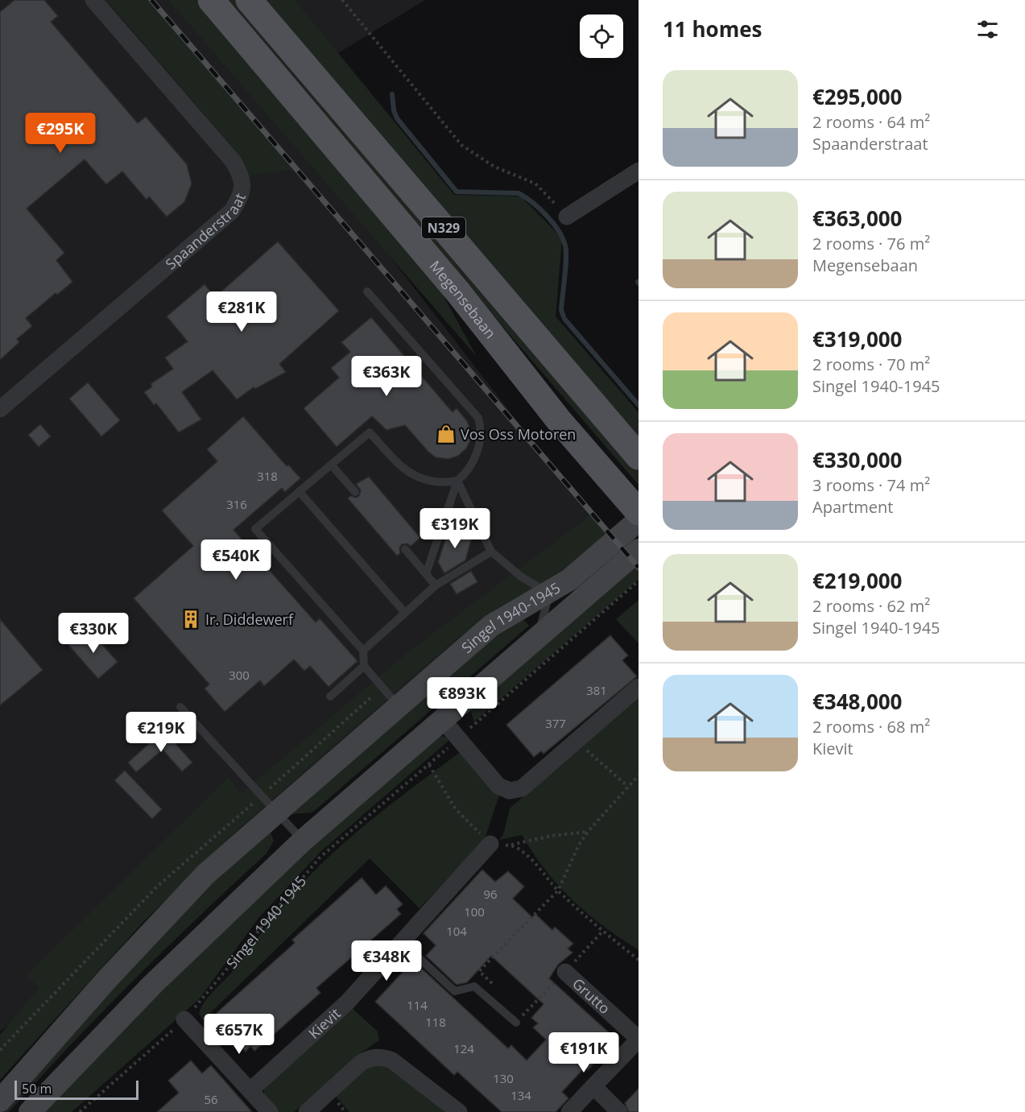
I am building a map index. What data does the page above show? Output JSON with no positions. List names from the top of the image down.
{
  "streets": {
    "main road": ["N329", "Megensebaan", "Singel 1940-1945"],
    "street": ["Spaanderstraat", "Grutto", "Kievit"]
  },
  "places": {
    "shop": ["Vos Oss Motoren"],
    "building": ["Ir. Diddewerf"]
  },
  "house_numbers": [
    "318",
    "316",
    "300",
    "381",
    "377",
    "96",
    "100",
    "104",
    "114",
    "118",
    "124",
    "130",
    "134",
    "56"
  ],
  "scale_bar": "50 m",
  "page": {
    "heading": "11 homes",
    "list": [
      {
        "name": "€295,000",
        "note": "2 rooms · 64 m² · Spaanderstraat"
      },
      {
        "name": "€363,000",
        "note": "2 rooms · 76 m² · Megensebaan"
      },
      {
        "name": "€319,000",
        "note": "2 rooms · 70 m² · Singel 1940-1945"
      },
      {
        "name": "€330,000",
        "note": "3 rooms · 74 m² · Apartment"
      },
      {
        "name": "€219,000",
        "note": "2 rooms · 62 m² · Singel 1940-1945"
      },
      {
        "name": "€348,000",
        "note": "2 rooms · 68 m² · Kievit"
      }
    ],
    "price": [
      "€295K",
      "€281K",
      "€363K",
      "€319K",
      "€540K",
      "€330K",
      "€893K",
      "€219K",
      "€348K",
      "€657K",
      "€191K"
    ],
    "scale": "50 m"
  }
}
